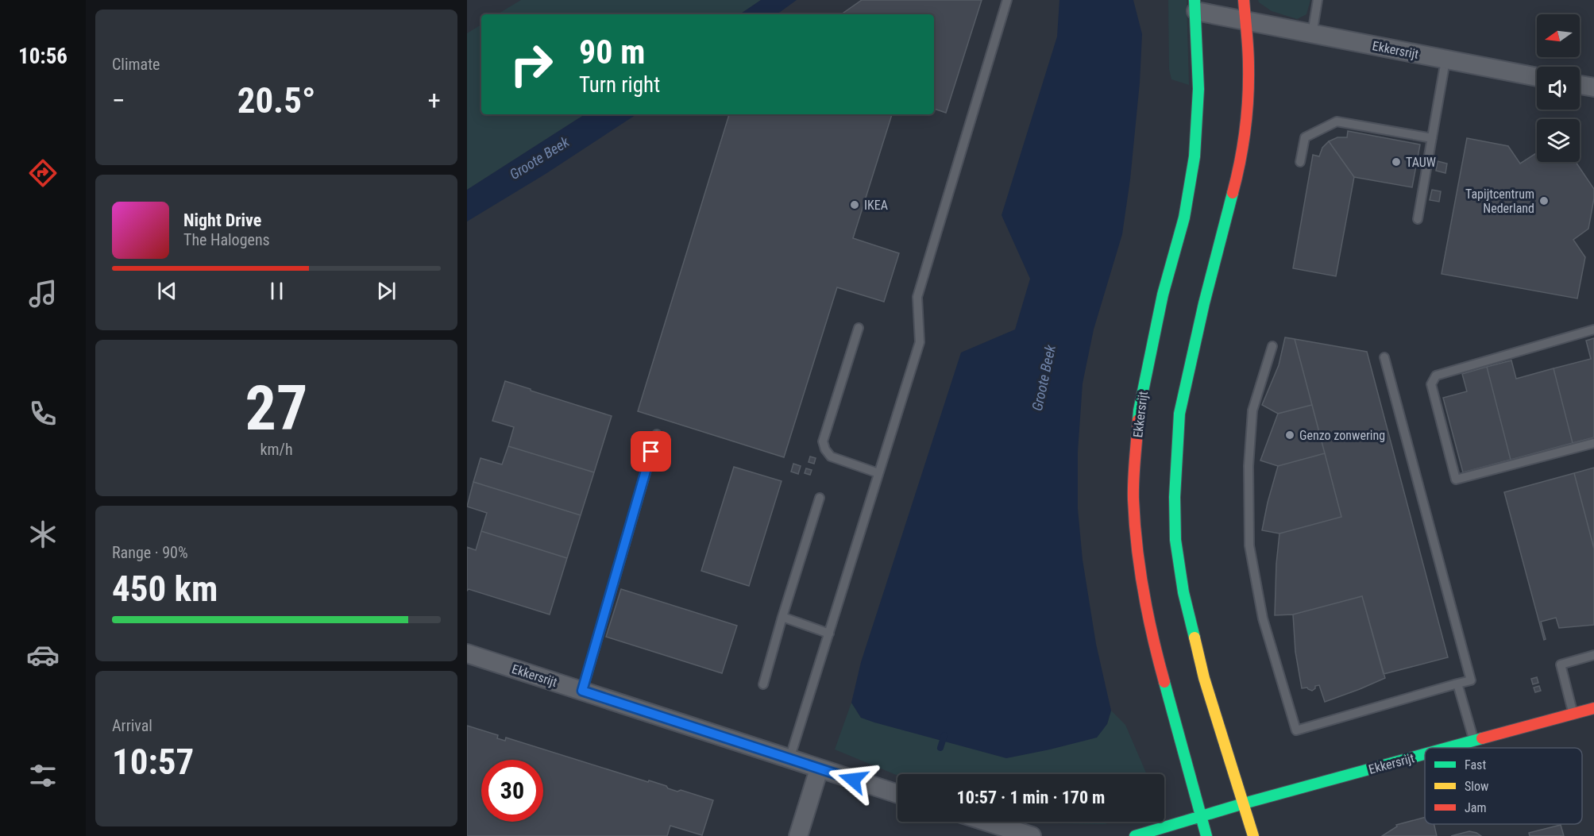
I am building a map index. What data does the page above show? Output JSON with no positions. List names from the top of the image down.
{
  "streets": {
    "main road": ["Ekkersrijt"]
  },
  "water": ["Groote Beek"],
  "places": [
    "TAUW",
    "Tapijtcentrum Nederland",
    "IKEA",
    "Genzo zonwering"
  ],
  "legend": ["Fast", "Slow", "Jam"],
  "north": "left",
  "page": {
    "tabs": "10:56",
    "tile": [
      "Climate",
      ["27", "km/h"],
      ["Range · 90%", "450 km"],
      ["Arrival", "10:57"]
    ],
    "turn": ["90 m", "Turn right"],
    "heat": ["−", "20.5°", "+"],
    "song": ["Night Drive", "The Halogens"],
    "limit": "30",
    "trip": "10:57 · 1 min · 170 m"
  }
}
